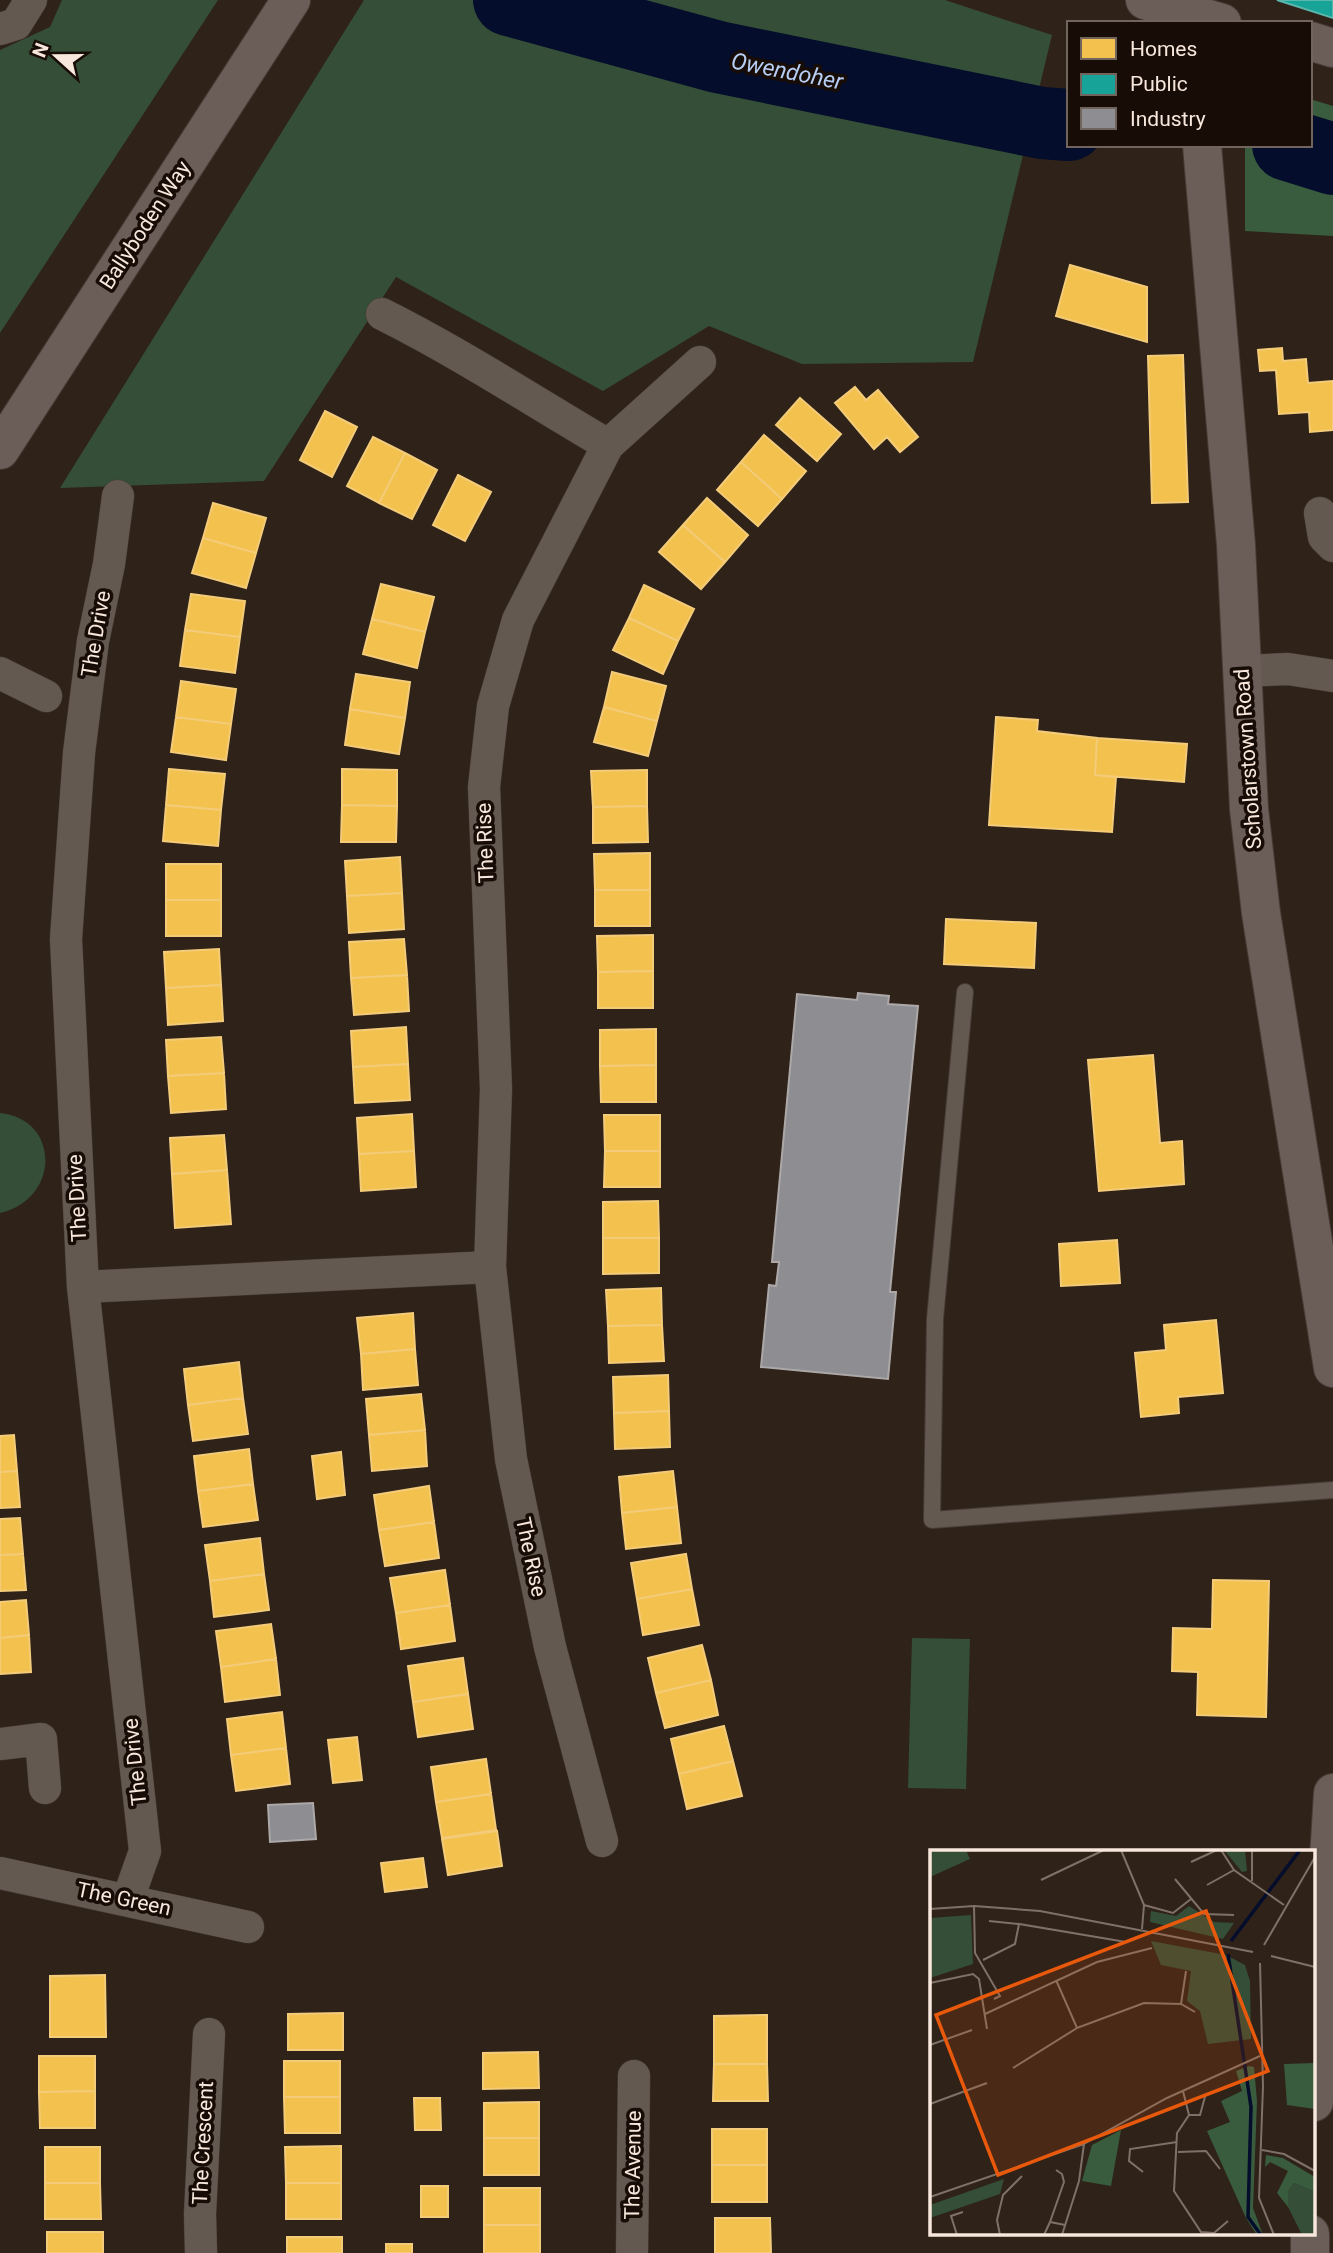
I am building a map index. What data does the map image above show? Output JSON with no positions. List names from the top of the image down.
{
  "streets": {
    "main road": ["Ballyboden Way", "Scholarstown Road"],
    "street": [
      "The Drive",
      "The Rise",
      "The Green",
      "The Crescent",
      "The Avenue"
    ]
  },
  "crossings": [
    ["The Drive", "The Green"]
  ],
  "water": ["Owendoher"],
  "legend": ["Homes", "Public", "Industry"],
  "north": "left"
}
